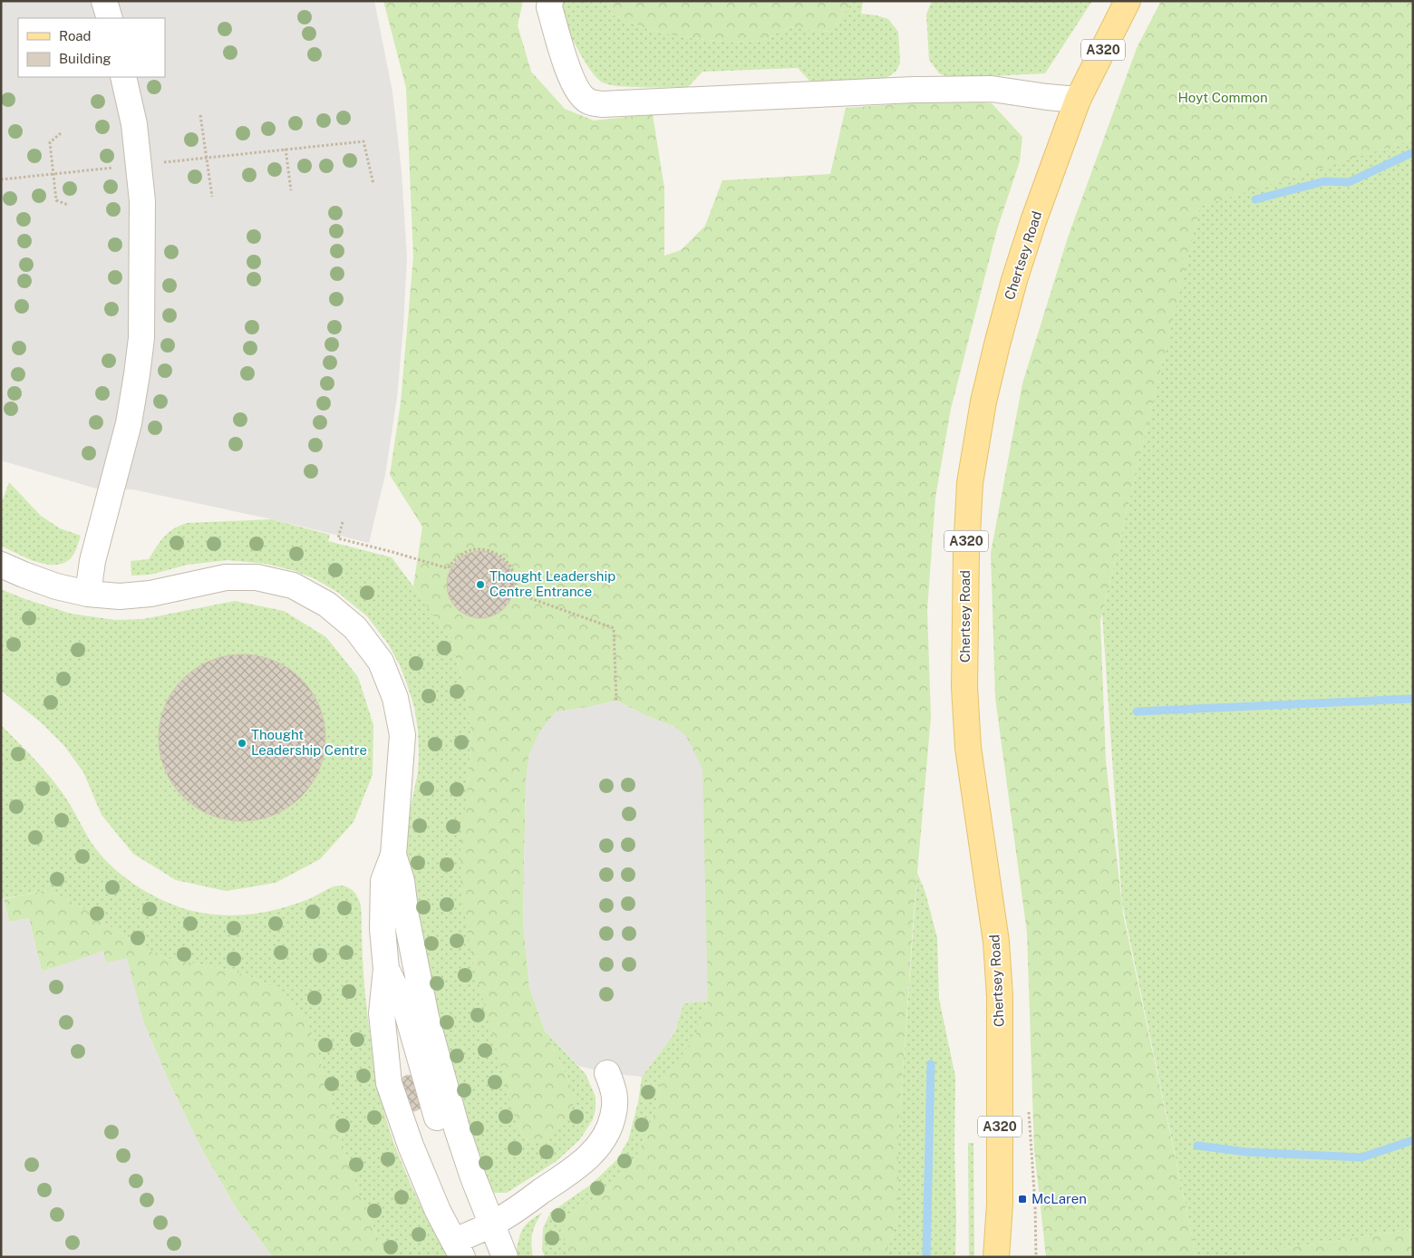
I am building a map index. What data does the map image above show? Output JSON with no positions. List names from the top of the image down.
{
  "streets": {
    "main road": ["A320", "Chertsey Road"]
  },
  "parks": ["Hoyt Common"],
  "places": {
    "other": ["Thought Leadership Centre Entrance", "Thought Leadership Centre"],
    "transit": ["McLaren"]
  },
  "legend": ["Road", "Building"]
}
